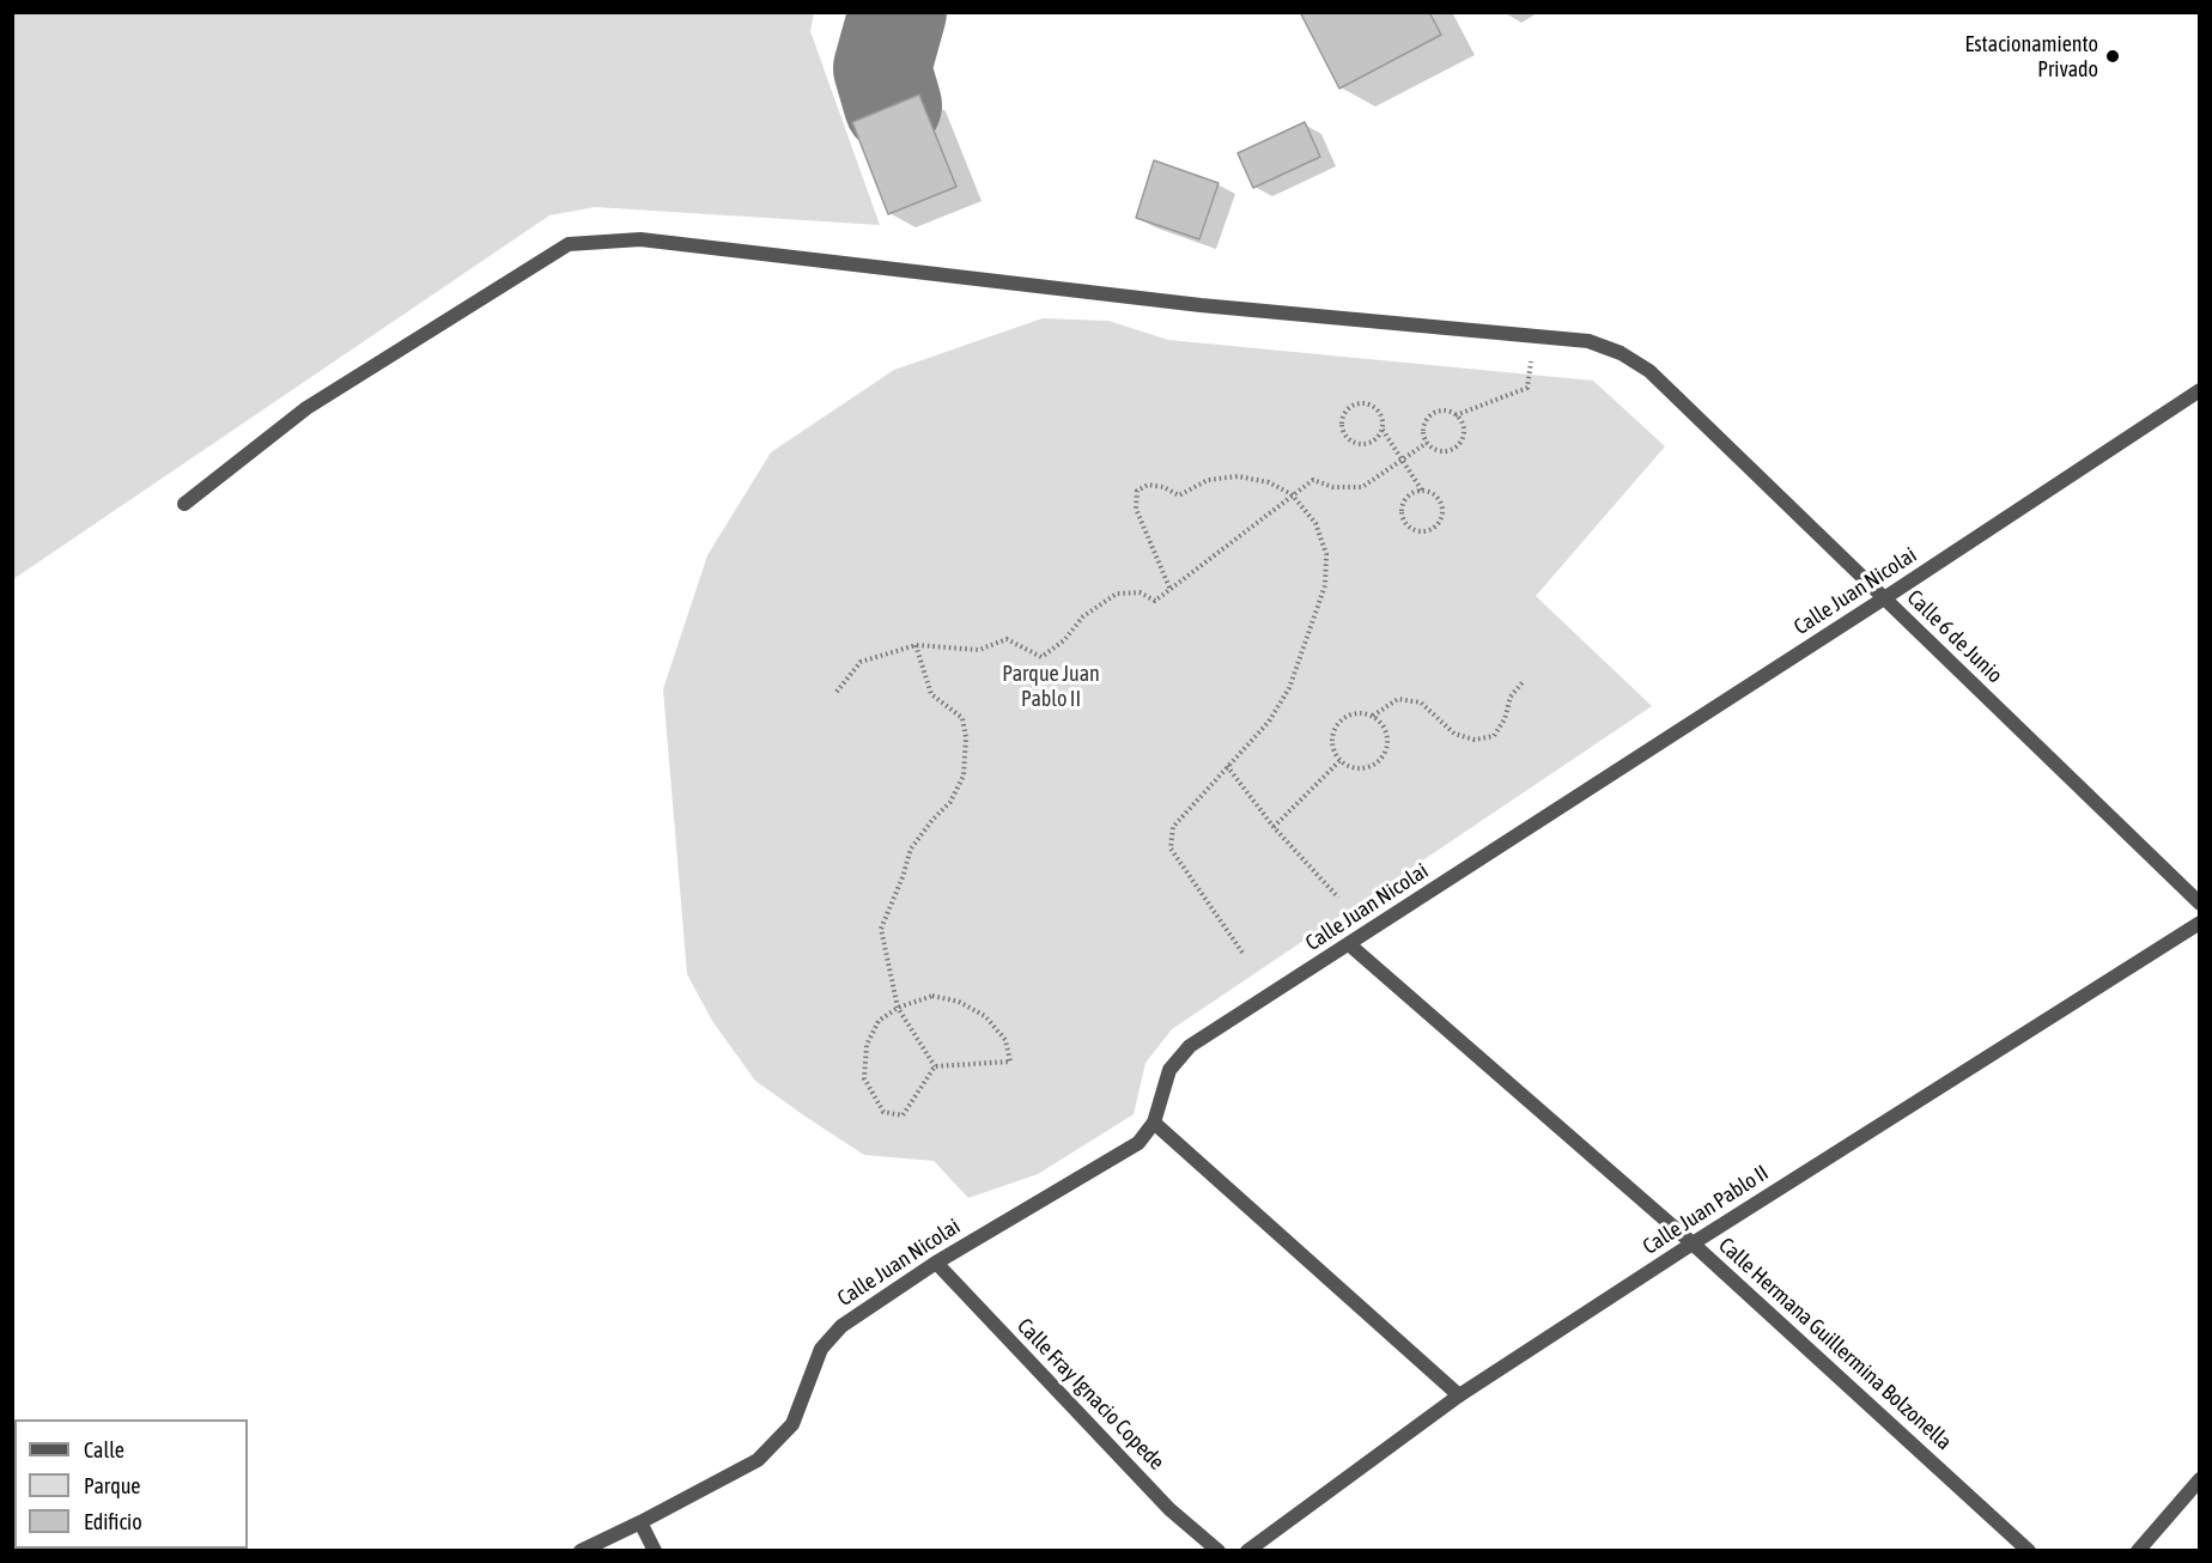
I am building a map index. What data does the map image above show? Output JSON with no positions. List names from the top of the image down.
{
  "streets": {
    "street": [
      "Calle Juan Nicolai",
      "Calle 6 de Junio",
      "Calle Juan Pablo II",
      "Calle Hermana Guillermina Bolzonella",
      "Calle Fray Ignacio Copede"
    ]
  },
  "crossings": [
    ["Calle Juan Nicolai", "Calle 6 de Junio"],
    ["Calle Juan Nicolai", "Calle Hermana Guillermina Bolzonella"],
    ["Calle Juan Nicolai", "Calle Fray Ignacio Copede"],
    ["Calle Juan Pablo II", "Calle Hermana Guillermina Bolzonella"]
  ],
  "parks": ["Parque Juan Pablo II"],
  "places": ["Estacionamiento Privado"],
  "legend": ["Calle", "Parque", "Edificio"]
}
